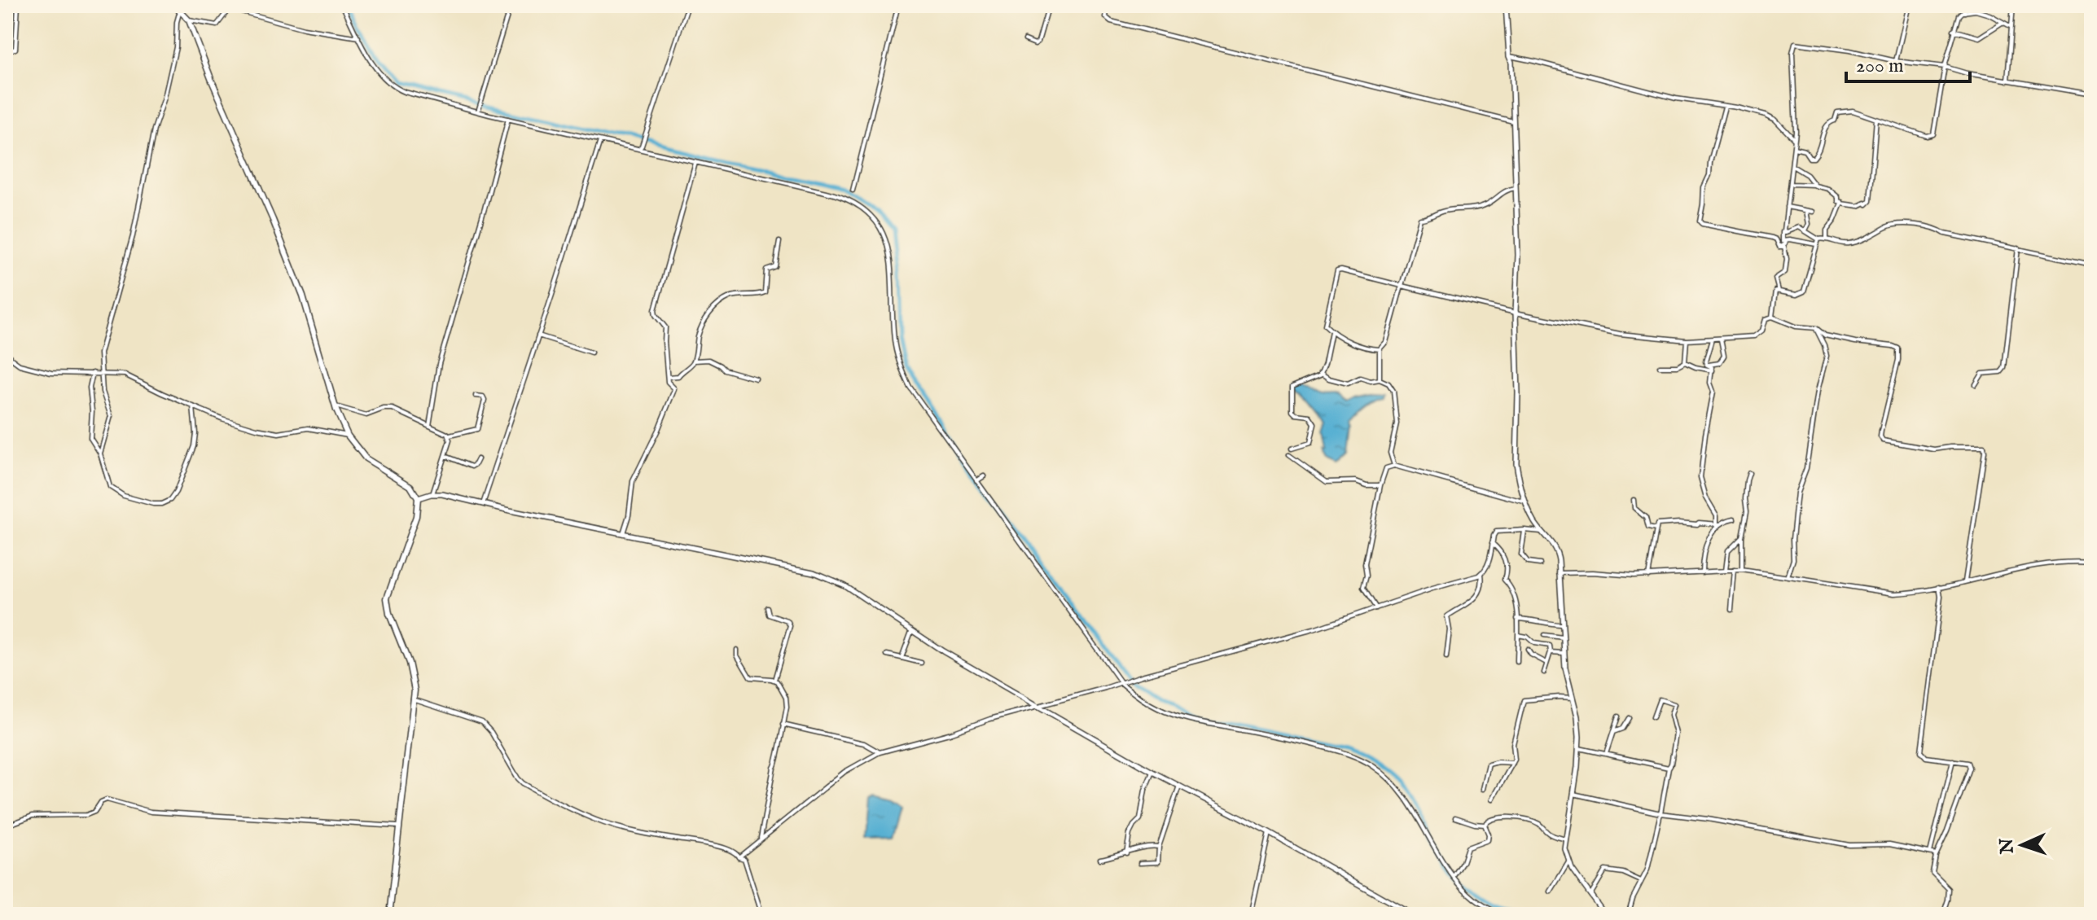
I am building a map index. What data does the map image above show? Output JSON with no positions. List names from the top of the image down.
{
  "scale_bar": "200 m",
  "north": "left"
}
